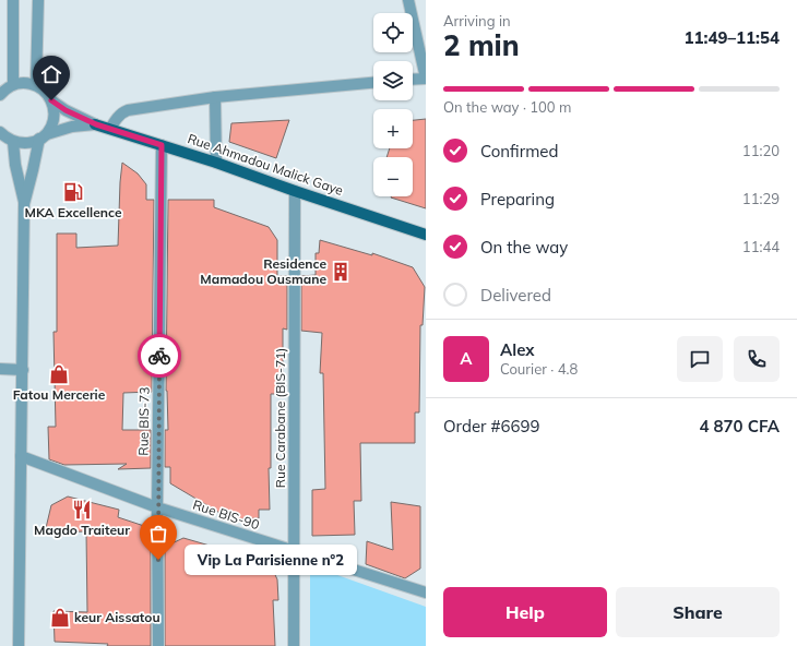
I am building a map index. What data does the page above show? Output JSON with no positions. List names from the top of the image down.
{
  "streets": {
    "main road": ["Rue Ahmadou Malick Gaye"],
    "street": ["Rue Carabane (BIS-71)", "Rue BIS-73", "Rue BIS-90"]
  },
  "crossings": [
    ["Rue Ahmadou Malick Gaye", "Rue Carabane (BIS-71)"],
    ["Rue Ahmadou Malick Gaye", "Rue BIS-73"],
    ["Rue Carabane (BIS-71)", "Rue BIS-90"],
    ["Rue BIS-73", "Rue BIS-90"]
  ],
  "places": {
    "fuel station": ["MKA Excellence"],
    "building": ["Residence Mamadou Ousmane"],
    "shop": ["Fatou Mercerie", "keur Aissatou"],
    "restaurant": ["Magdo Traiteur"],
    "other": ["Vip La Parisienne n°2"]
  },
  "page": {
    "heading": ["2 min", "Arriving in", "11:49–11:54"],
    "panel": [
      "Alex",
      "Courier · 4.8",
      "Order #6699",
      "4 870 CFA"
    ],
    "map_buttons": ["+", "−"],
    "bar": "On the way · 100 m",
    "list": [
      ["Confirmed", "11:20"],
      ["Preparing", "11:29"],
      ["On the way", "11:44"],
      "Delivered"
    ],
    "round": "A",
    "bubble": "Vip La Parisienne n°2",
    "buttons": ["Help", "Share"]
  }
}
